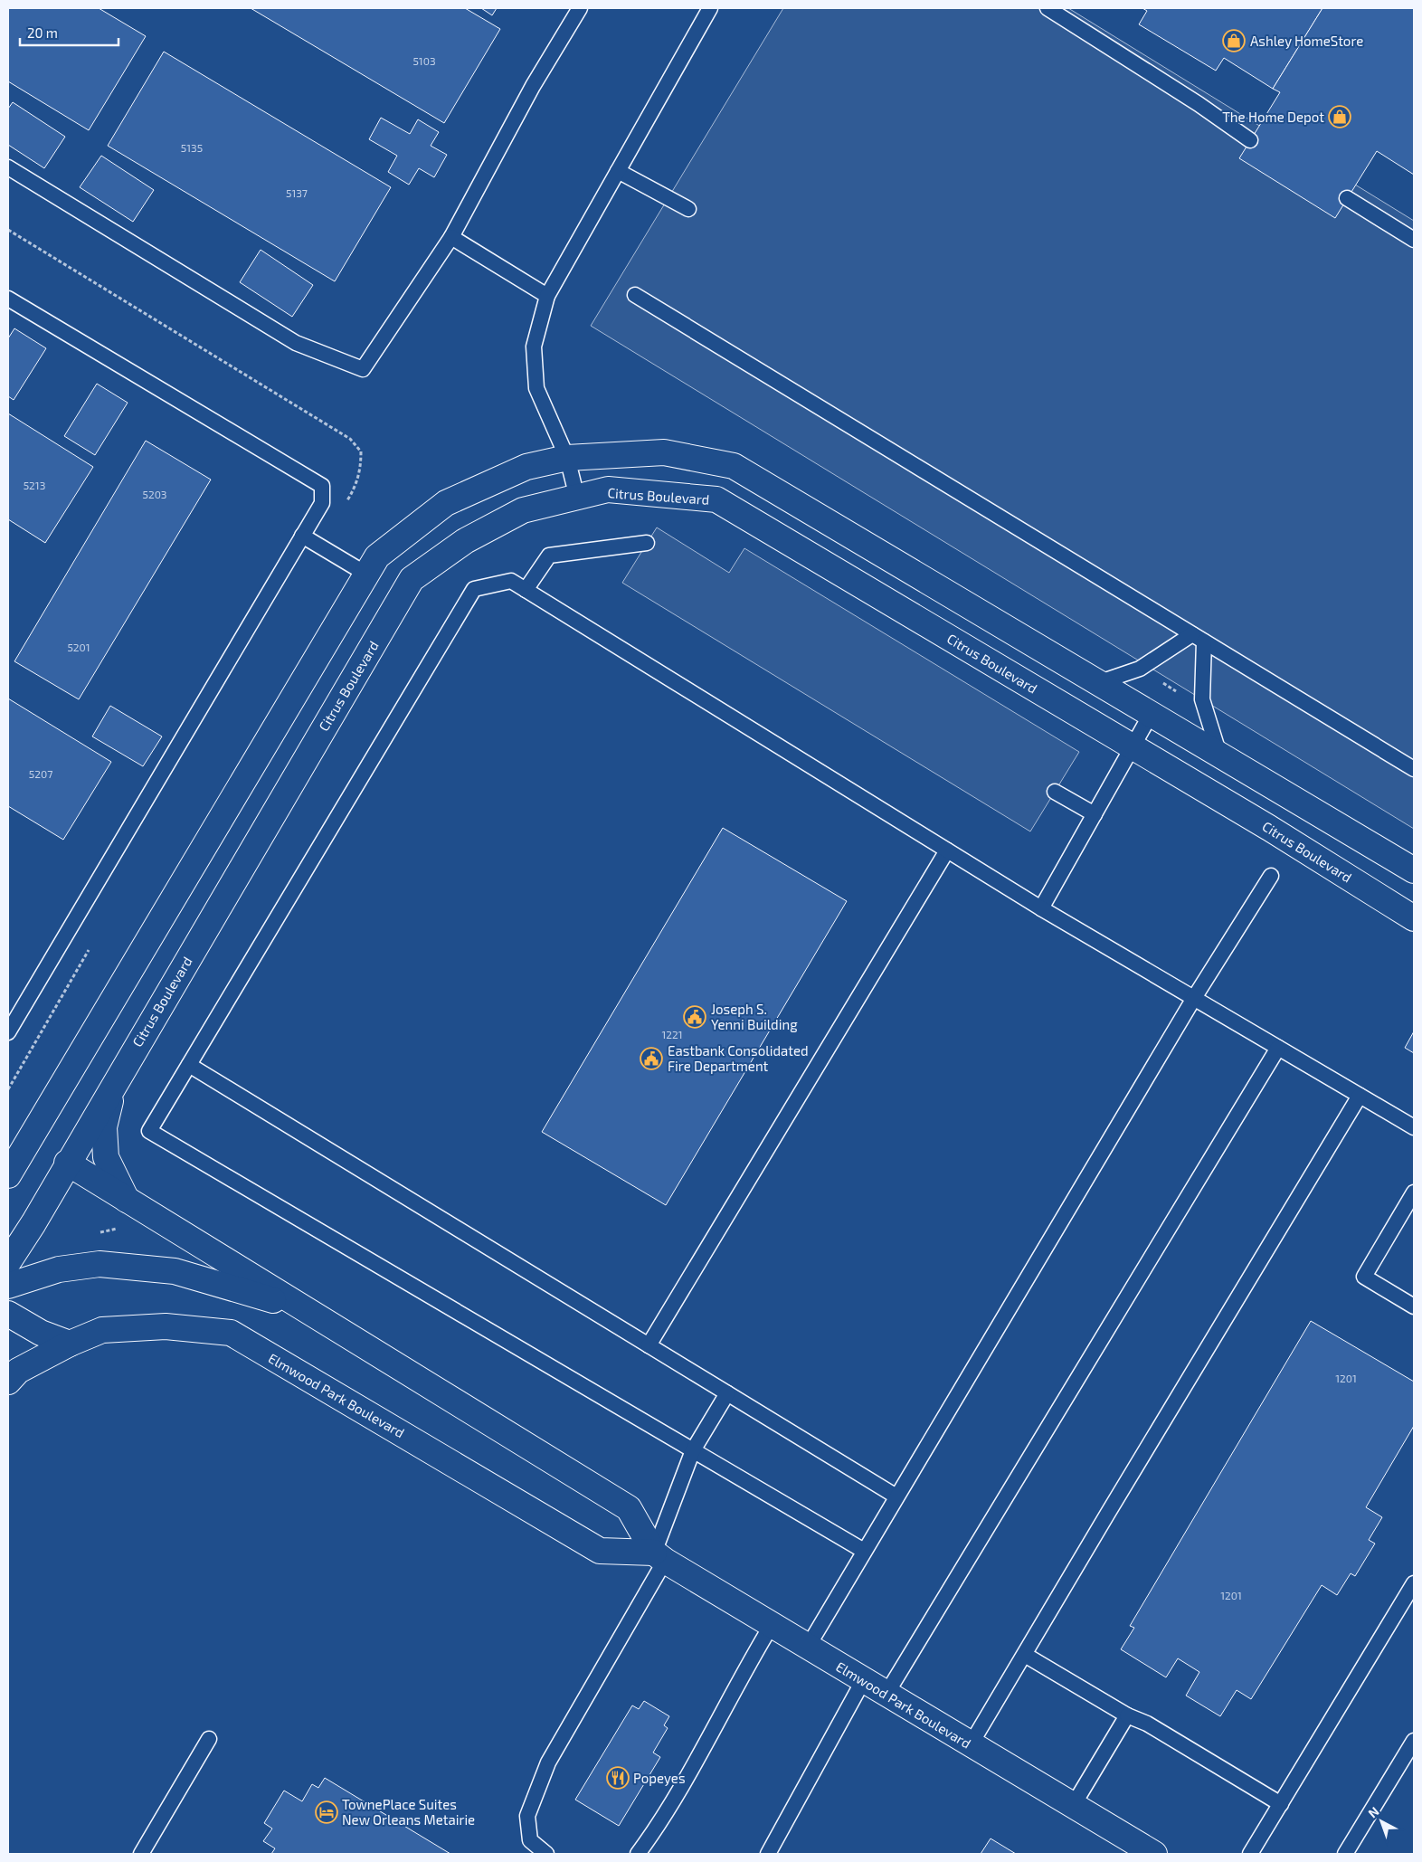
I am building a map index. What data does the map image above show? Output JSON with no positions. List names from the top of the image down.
{
  "streets": {
    "street": ["Citrus Boulevard", "Elmwood Park Boulevard"]
  },
  "crossings": [
    ["Citrus Boulevard", "Elmwood Park Boulevard"]
  ],
  "places": {
    "shop": ["Ashley HomeStore", "The Home Depot"],
    "public building": ["Joseph S. Yenni Building", "Eastbank Consolidated Fire Department"],
    "restaurant": ["Popeyes"],
    "hotel": ["TownePlace Suites New Orleans Metairie"]
  },
  "house_numbers": [
    "5103",
    "5135",
    "5137",
    "5213",
    "5203",
    "5201",
    "5207",
    "1221",
    "1201",
    "1201"
  ],
  "scale_bar": "20 m",
  "north": "top left"
}
